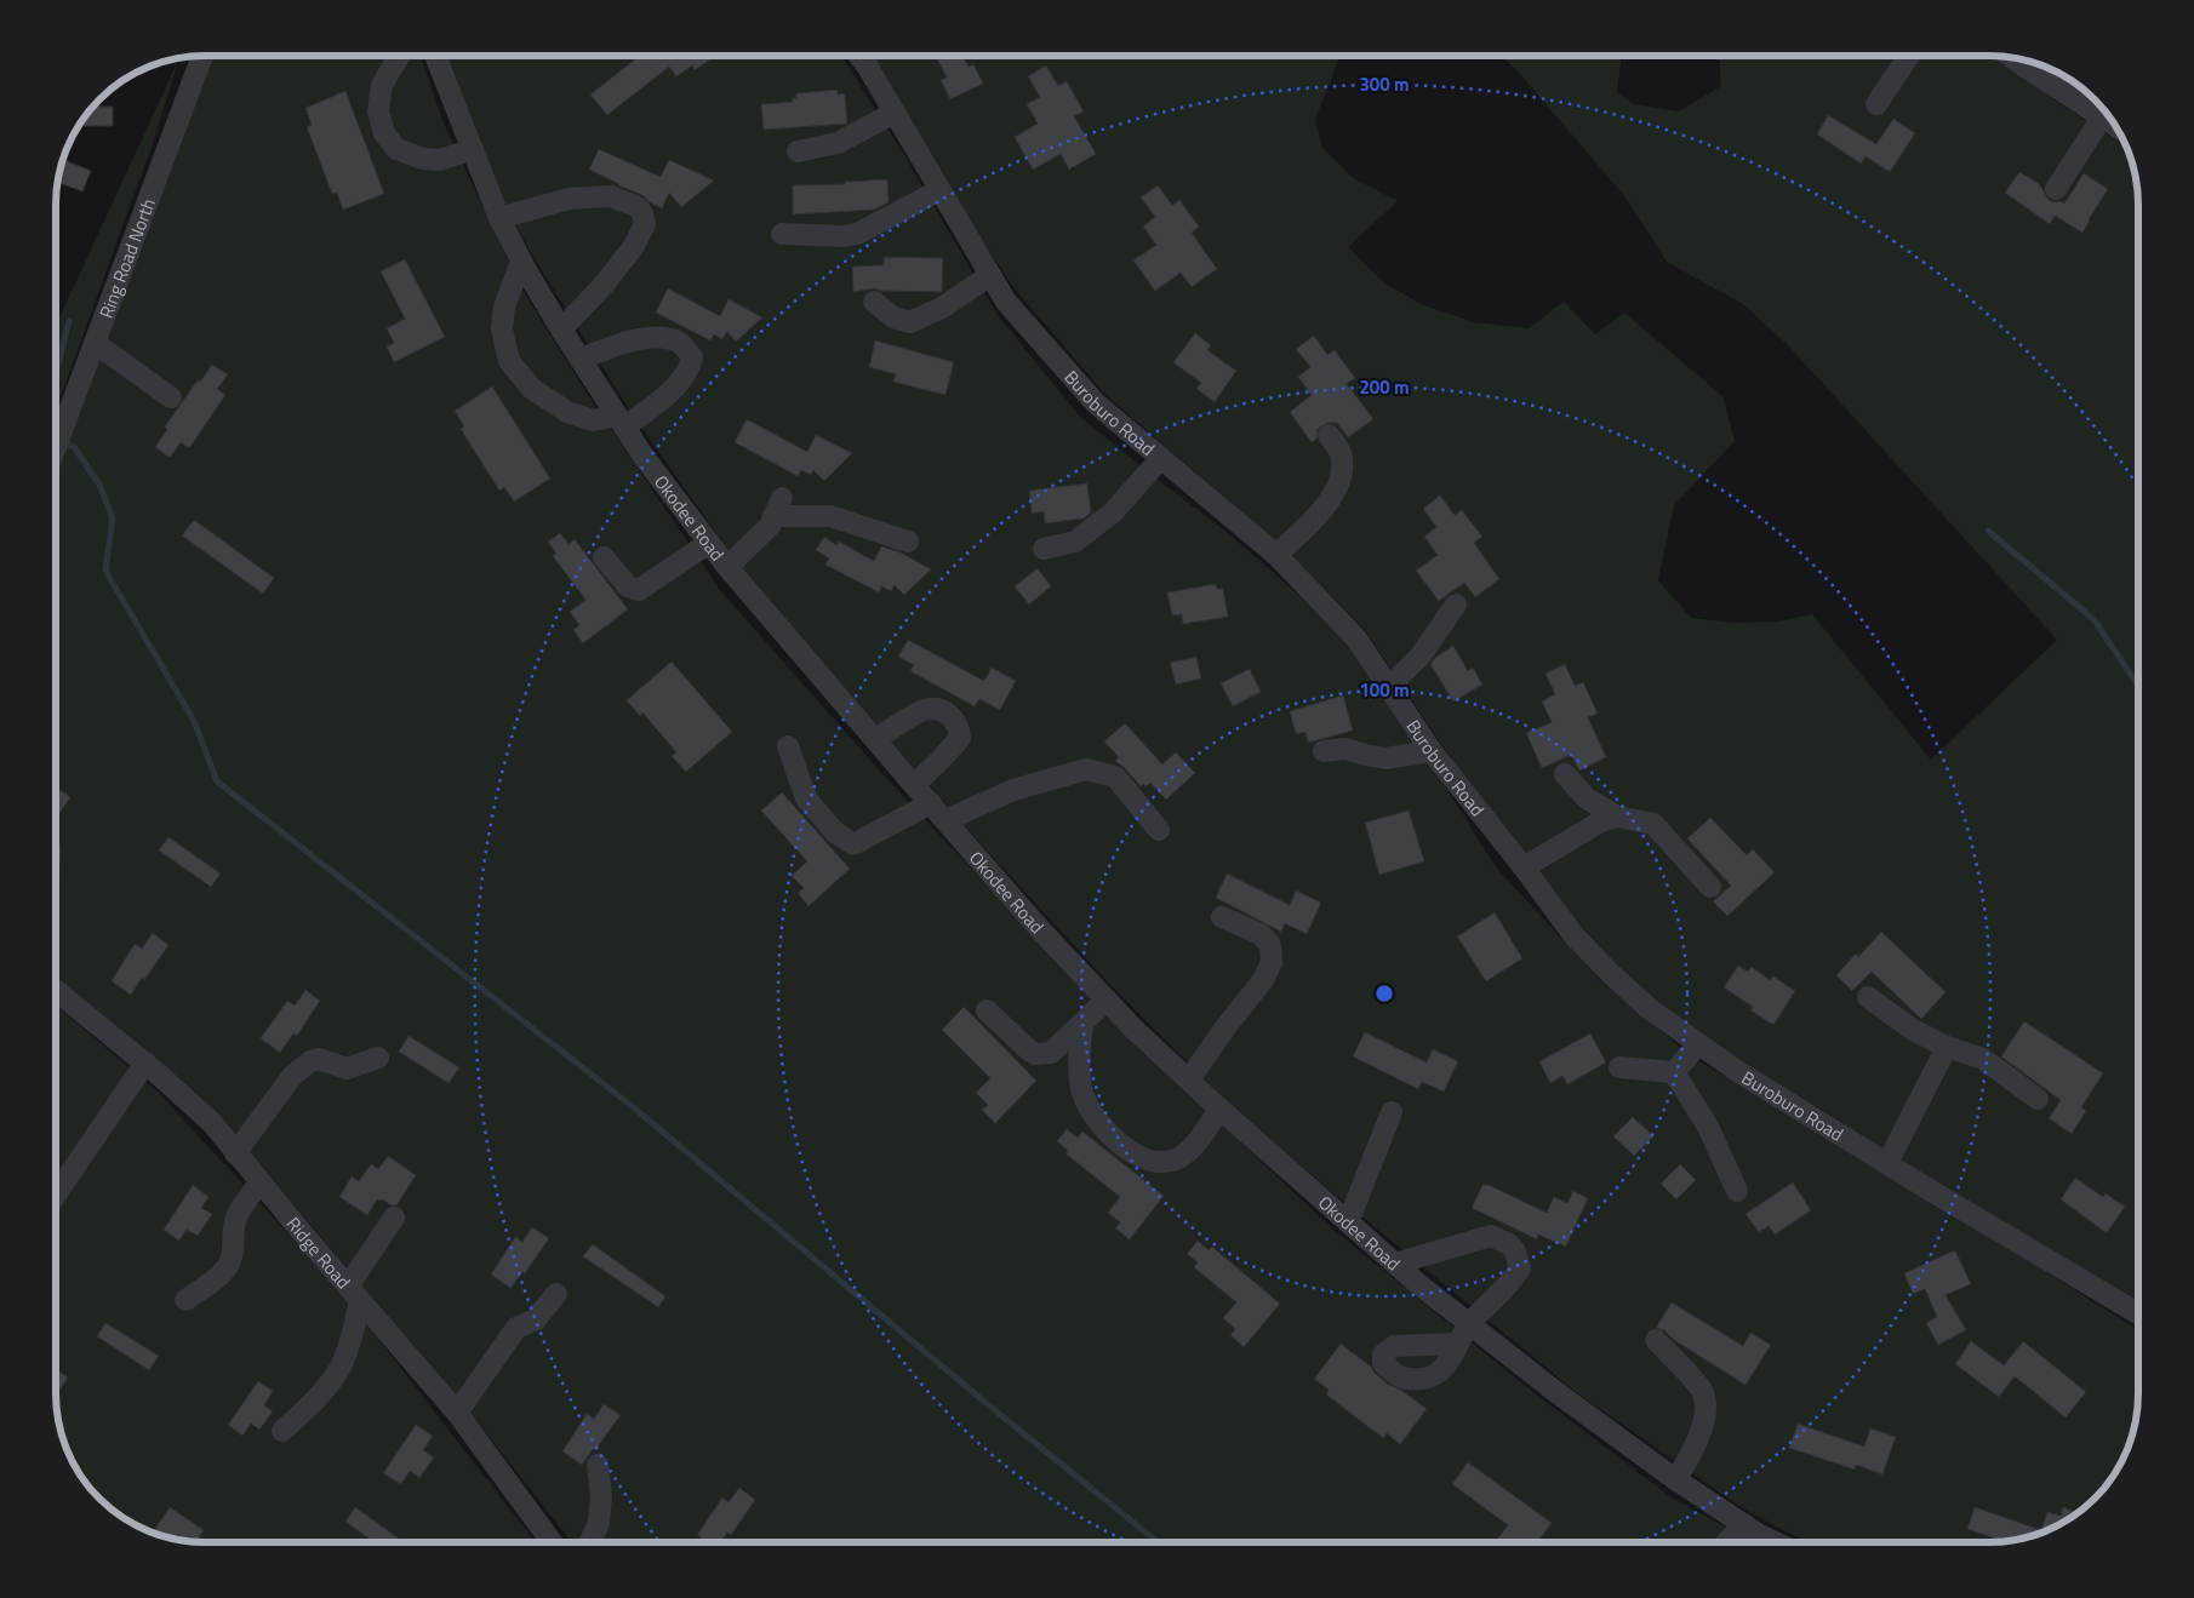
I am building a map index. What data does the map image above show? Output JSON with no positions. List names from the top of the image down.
{
  "streets": {
    "street": [
      "Ring Road North",
      "Buroburo Road",
      "Okodee Road",
      "Ridge Road"
    ]
  },
  "rings": ["300 m", "200 m", "100 m"]
}
